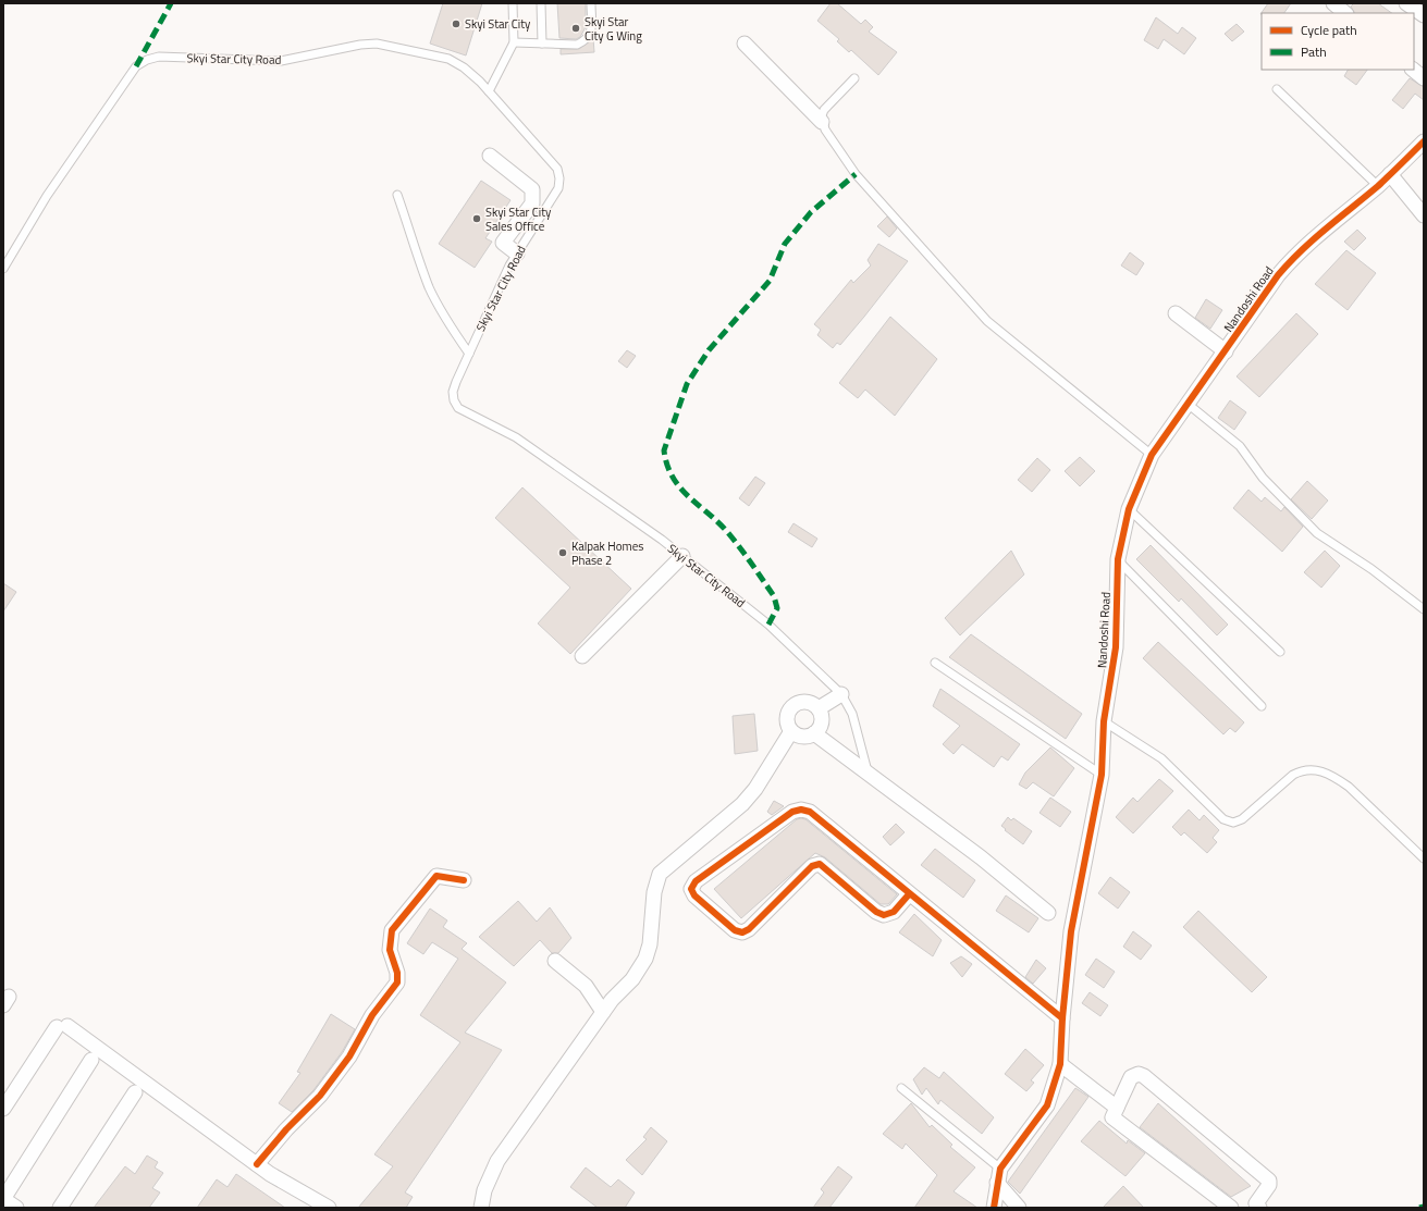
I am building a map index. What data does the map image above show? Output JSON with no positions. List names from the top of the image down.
{
  "streets": {
    "street": ["Nandoshi Road"],
    "lane": ["Skyi Star City Road"]
  },
  "places": [
    "Skyi Star City",
    "Skyi Star City G Wing",
    "Skyi Star City Sales Office",
    "Kalpak Homes Phase 2"
  ],
  "legend": ["Cycle path", "Path"]
}
